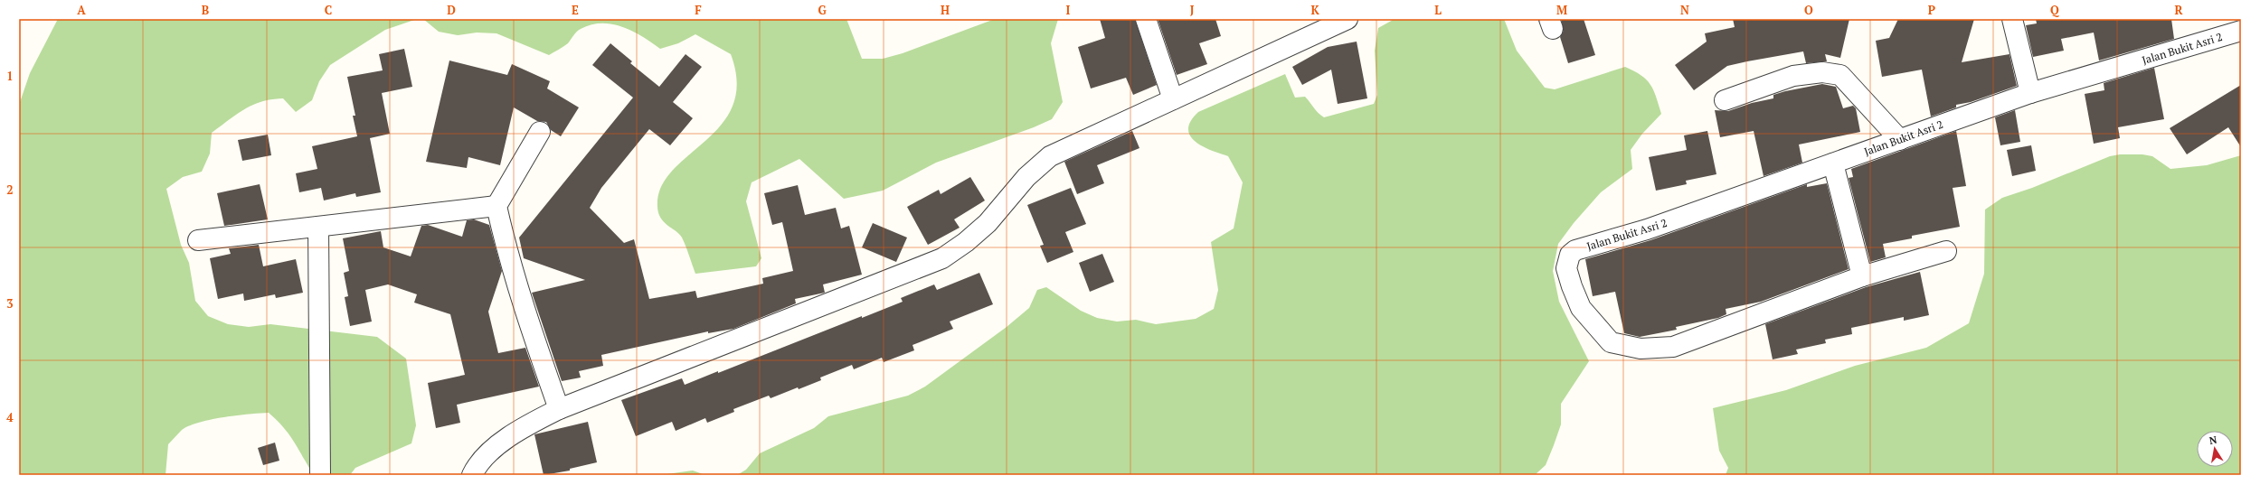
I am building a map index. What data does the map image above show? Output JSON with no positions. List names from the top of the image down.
{
  "streets": {
    "street": ["Jalan Bukit Asri 2"]
  },
  "north": "top",
  "grid": {
    "columns": [
      "A",
      "B",
      "C",
      "D",
      "E",
      "F",
      "G",
      "H",
      "I",
      "J",
      "K",
      "L",
      "M",
      "N",
      "O",
      "P",
      "Q",
      "R"
    ],
    "rows": [
      "1",
      "2",
      "3",
      "4"
    ]
  }
}
